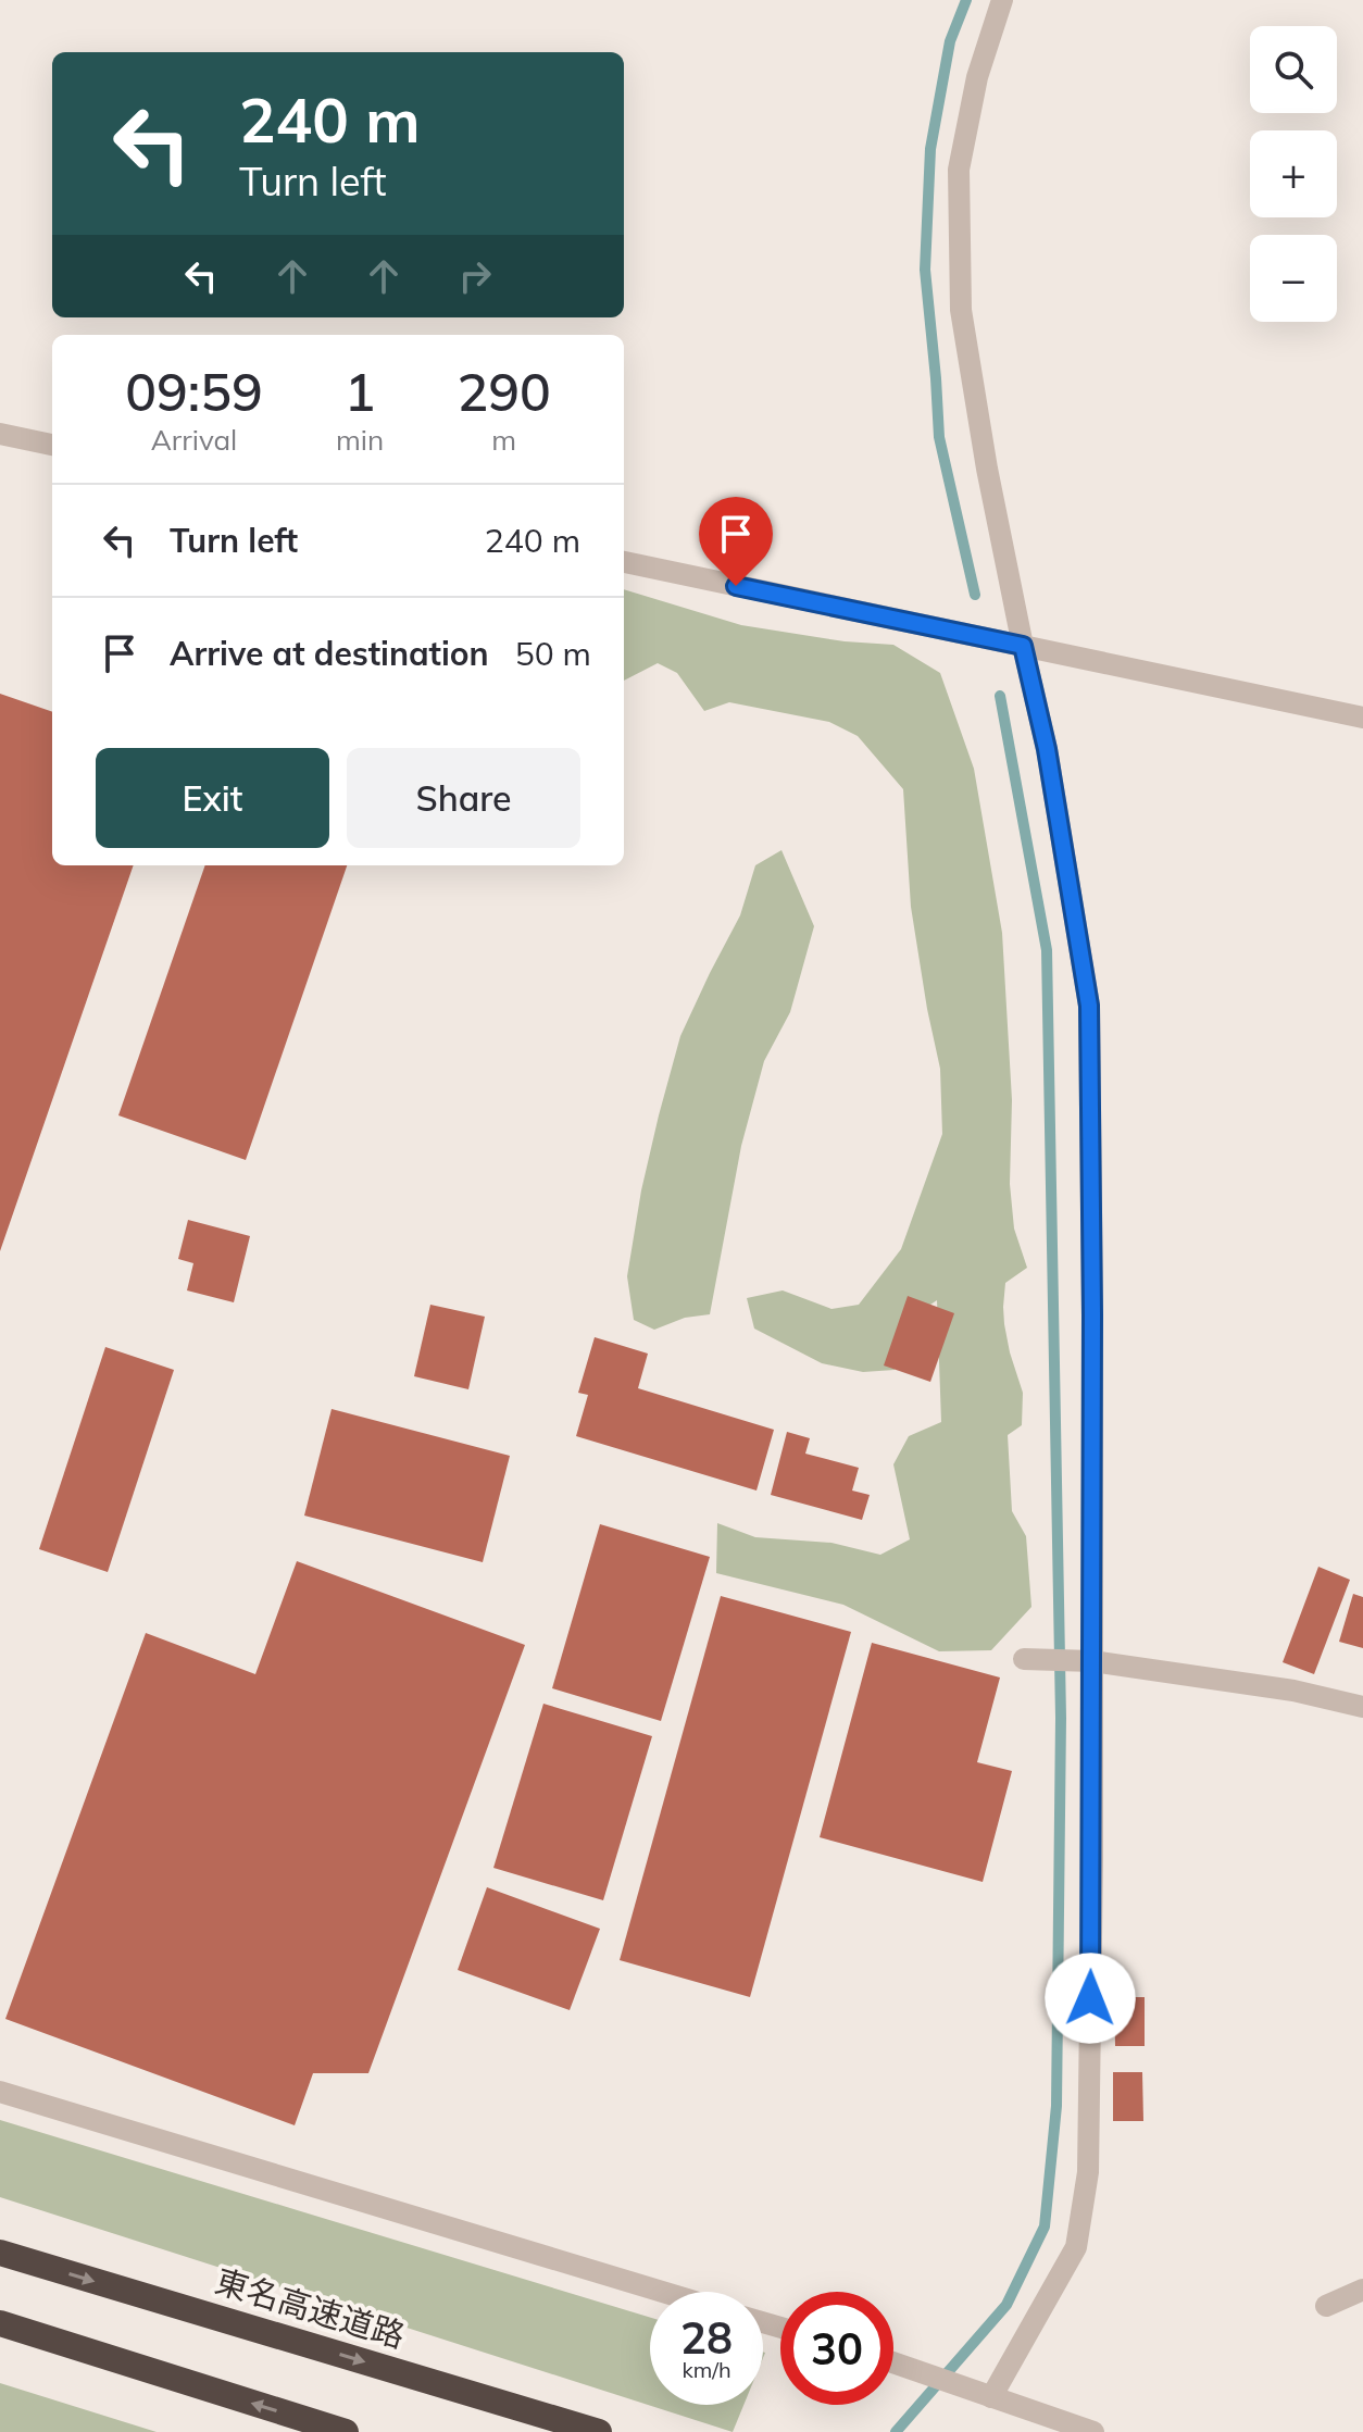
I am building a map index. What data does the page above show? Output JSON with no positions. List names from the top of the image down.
{
  "streets": {
    "highway": ["東名高速道路"]
  },
  "page": {
    "map_buttons": ["+", "−"],
    "turn": ["240 m", "Turn left"],
    "eta": [
      "09:59",
      "Arrival",
      "1",
      "min",
      "290",
      "m"
    ],
    "list": [
      {
        "name": "Turn left",
        "value": "240 m"
      },
      {
        "name": "Arrive at destination",
        "value": "50 m"
      }
    ],
    "buttons": ["Exit", "Share"],
    "speed": "28 km/h",
    "limit": "30"
  }
}
